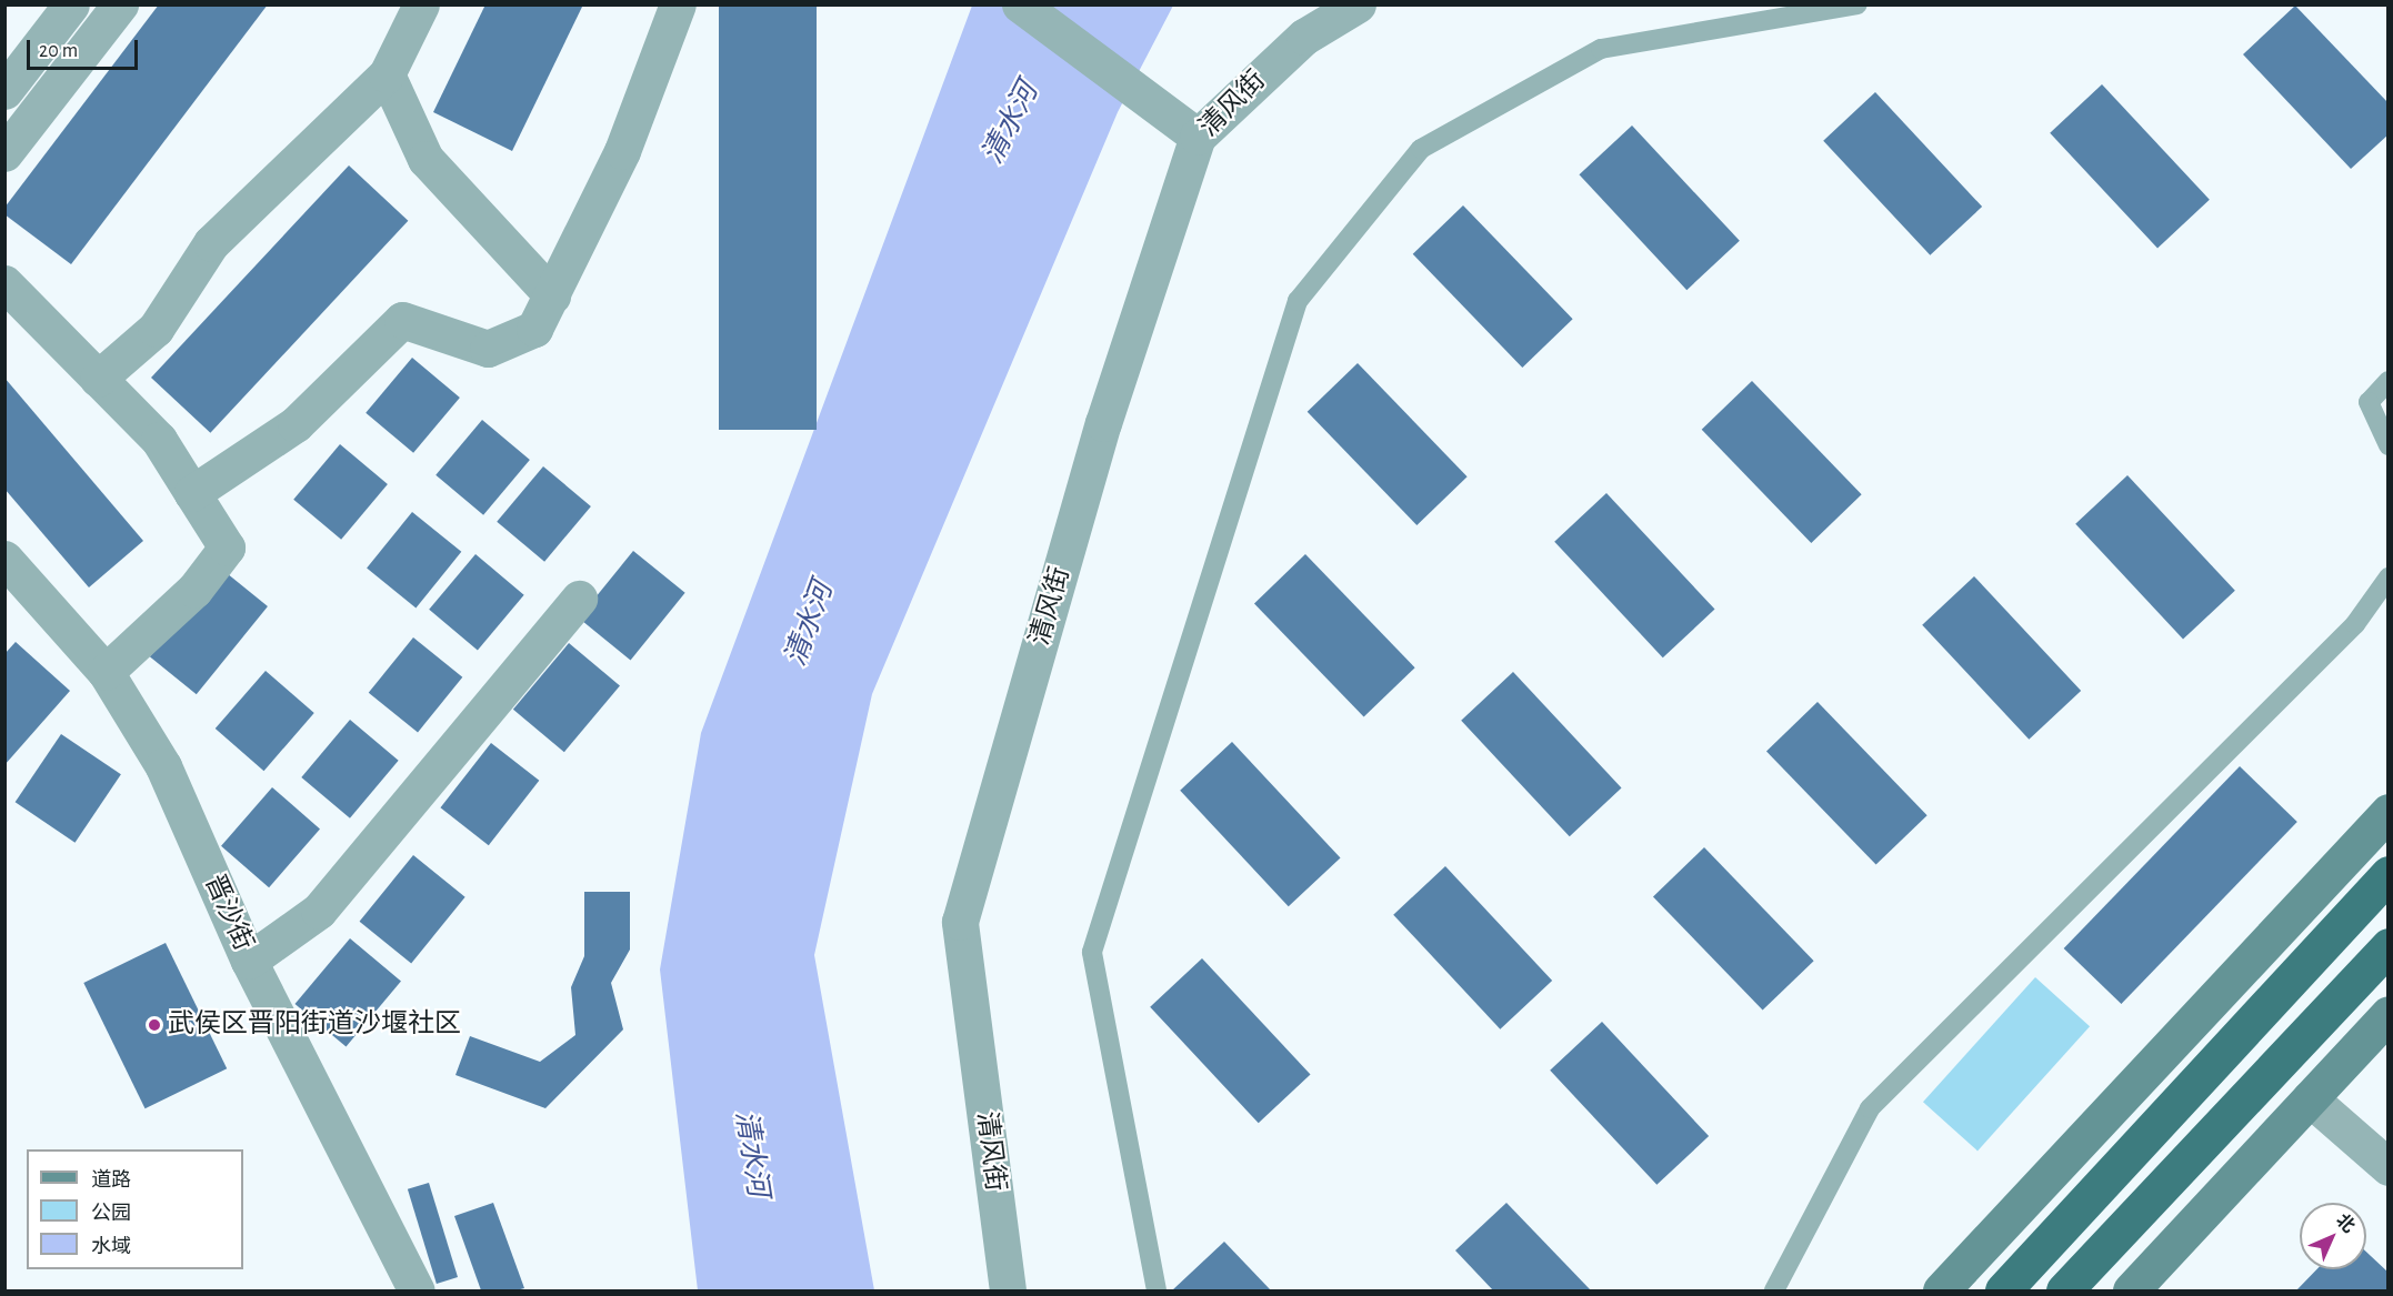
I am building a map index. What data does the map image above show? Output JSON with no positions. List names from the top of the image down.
{
  "streets": {
    "street": ["清风街", "晋沙街"]
  },
  "water": ["清水河"],
  "places": ["武侯区晋阳街道沙堰社区"],
  "legend": ["道路", "公园", "水域"],
  "scale_bar": "20 m",
  "north": "top right"
}
